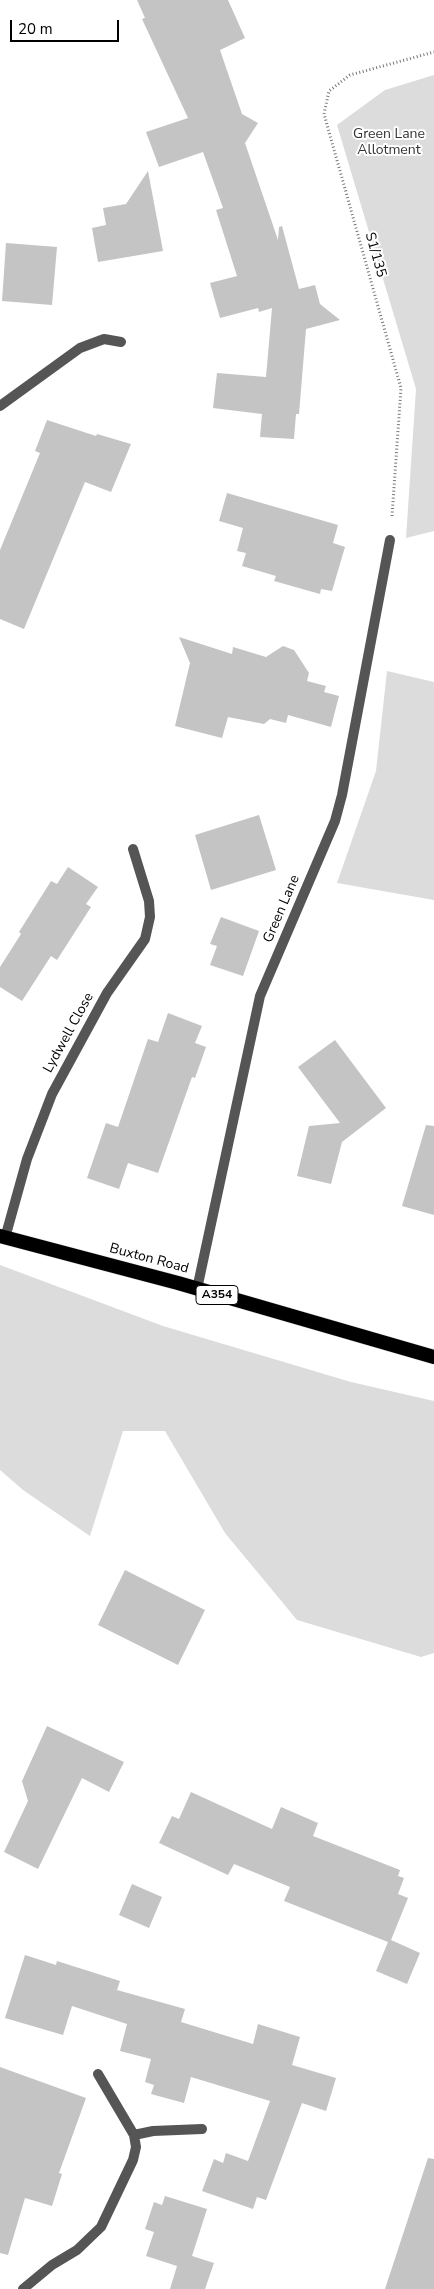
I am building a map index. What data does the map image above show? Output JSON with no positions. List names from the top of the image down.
{
  "streets": {
    "highway": ["Buxton Road", "A354"],
    "street": ["Green Lane", "Lydwell Close"],
    "path": ["S1/135"]
  },
  "crossings": [
    ["S1/135", "Green Lane"],
    ["Green Lane", "Buxton Road"],
    ["Lydwell Close", "Buxton Road"]
  ],
  "parks": ["Green Lane Allotment"],
  "scale_bar": "20 m"
}
